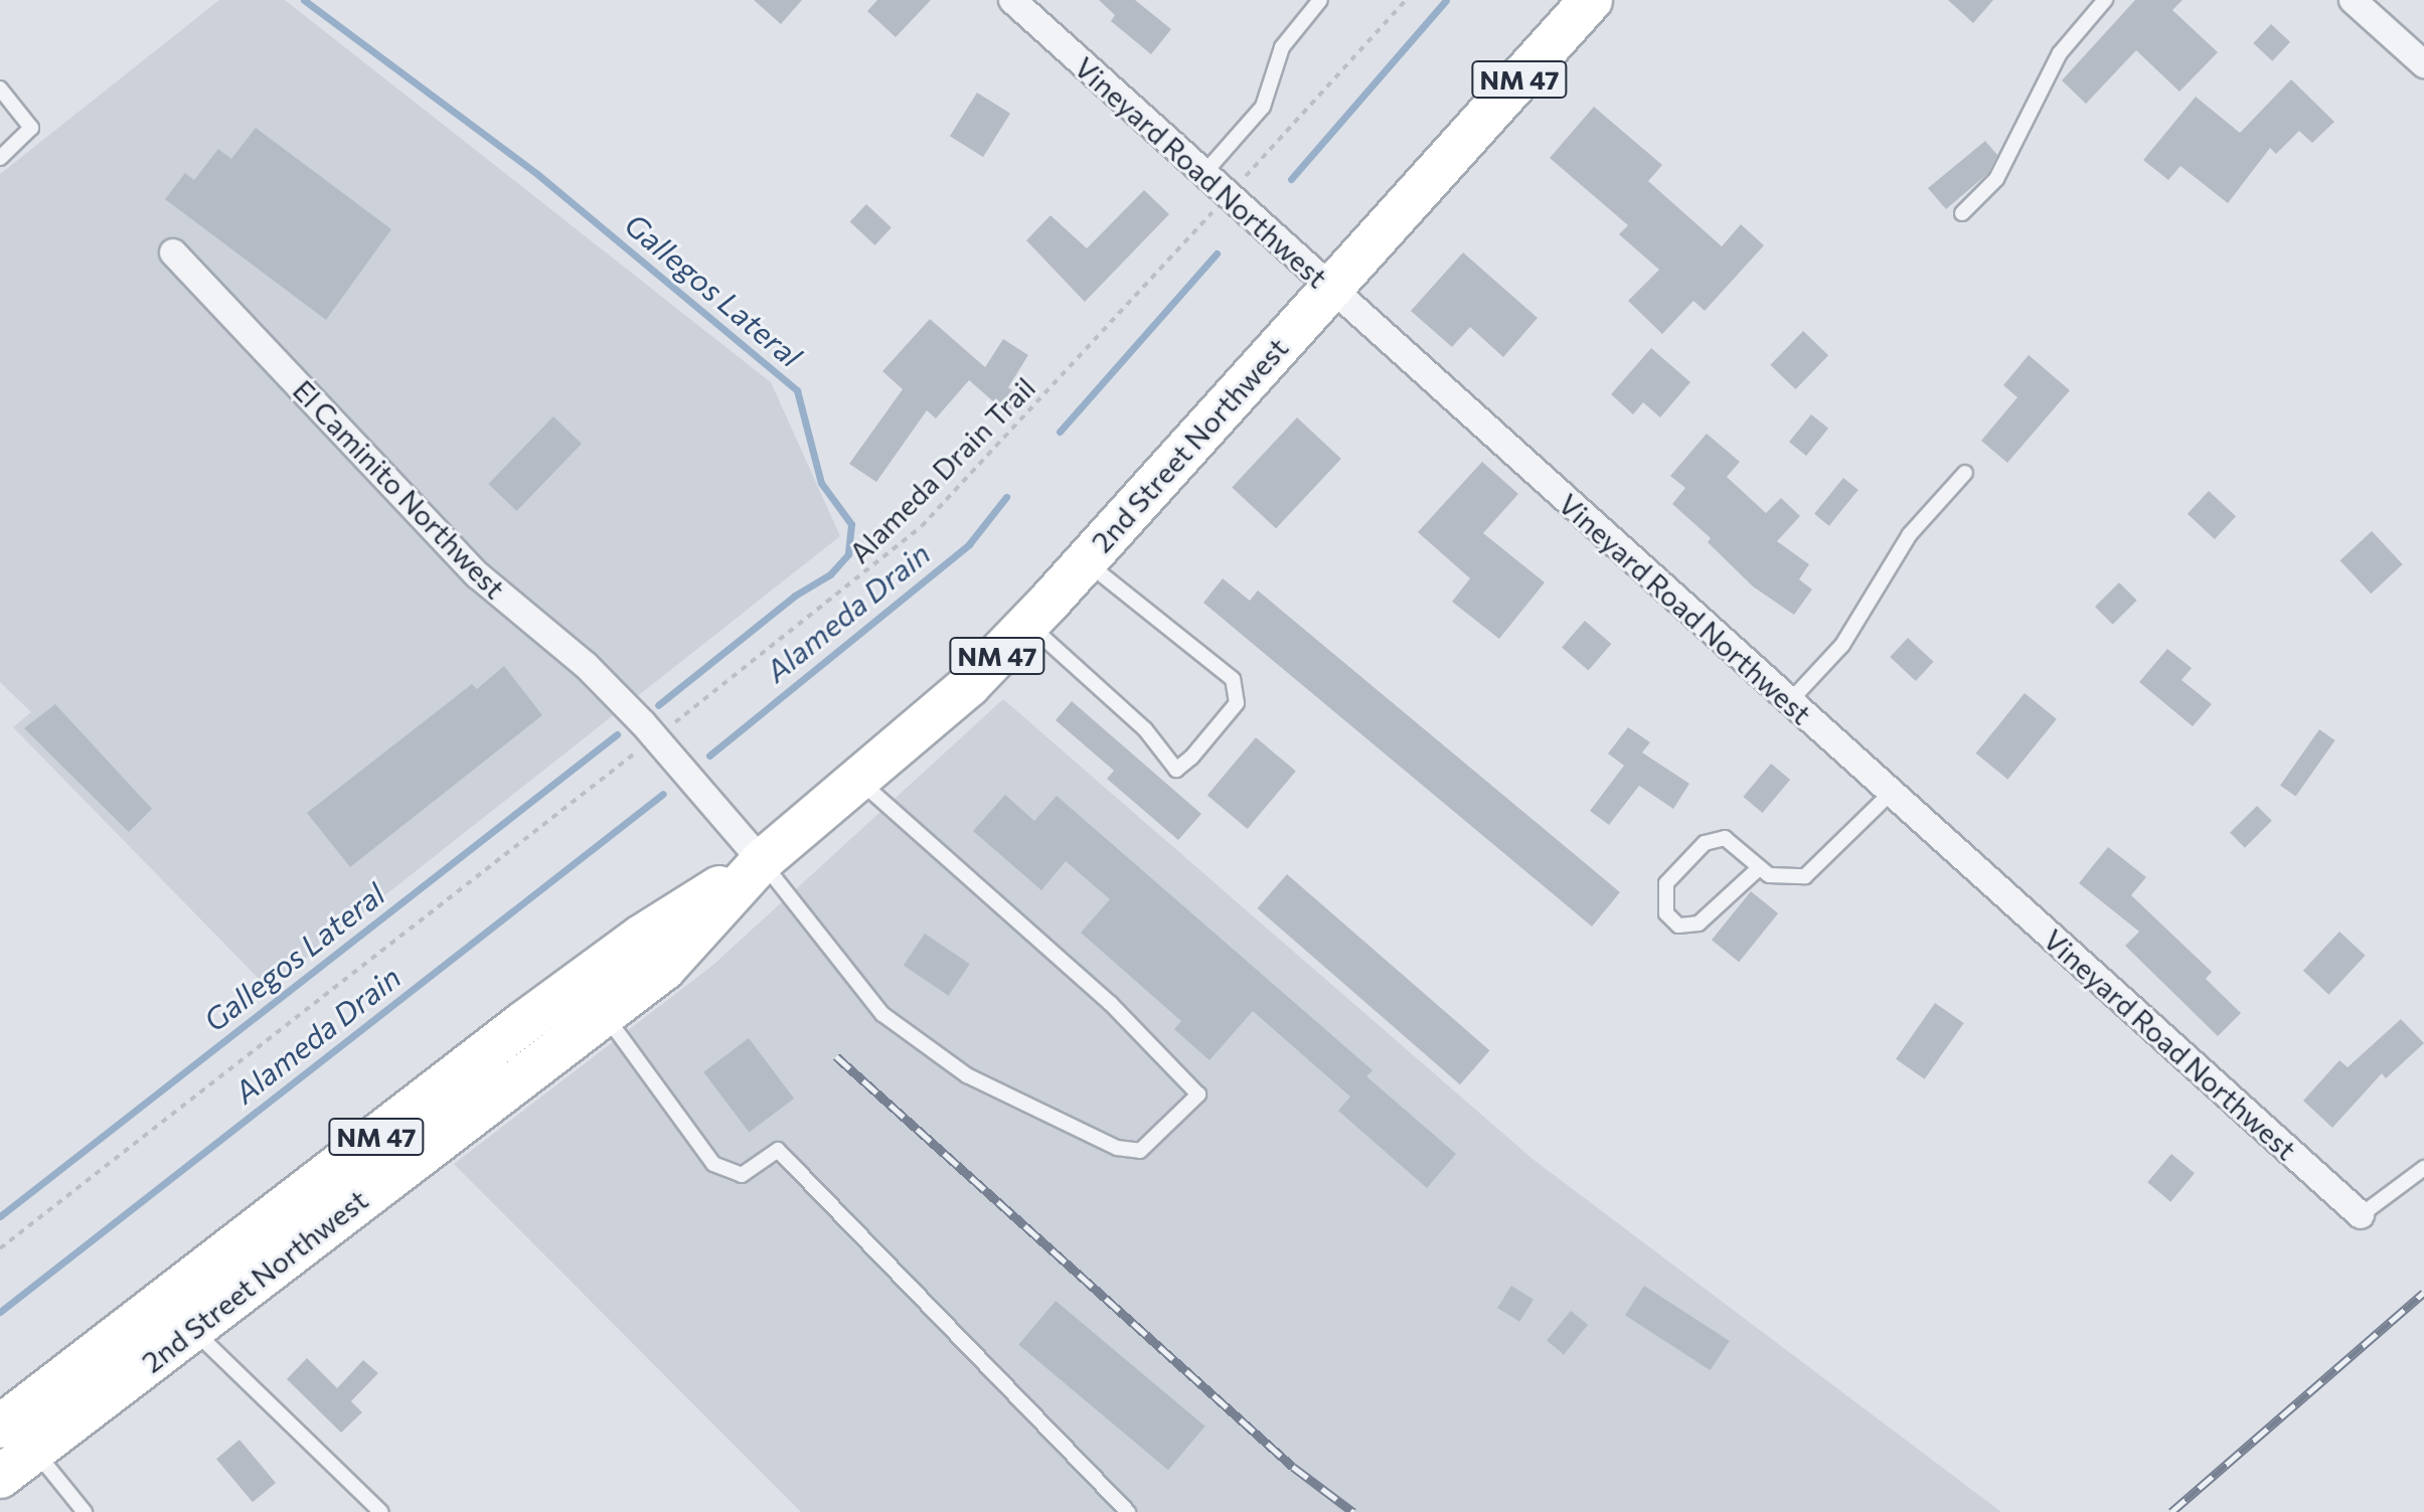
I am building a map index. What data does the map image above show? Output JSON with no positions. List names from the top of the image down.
{
  "streets": {
    "main road": ["NM 47", "2nd Street Northwest"],
    "street": ["Vineyard Road Northwest", "El Caminito Northwest"],
    "path": ["Alameda Drain Trail"]
  },
  "crossings": [
    ["Vineyard Road Northwest", "2nd Street Northwest"],
    ["2nd Street Northwest", "El Caminito Northwest"]
  ],
  "water": ["Gallegos Lateral", "Alameda Drain"]
}
